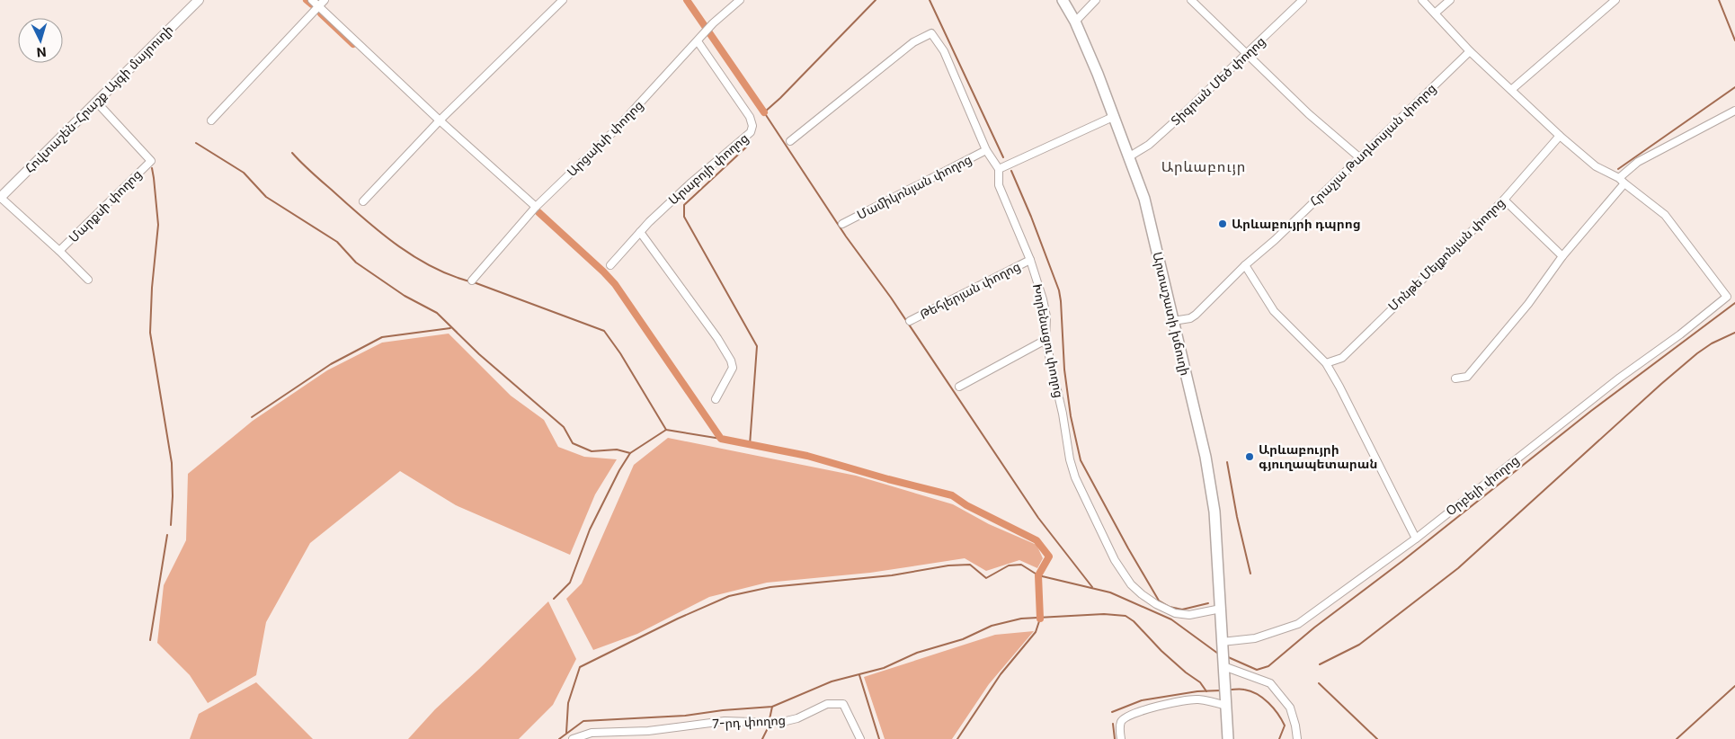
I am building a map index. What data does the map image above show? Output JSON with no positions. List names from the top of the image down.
{
  "streets": {
    "main road": ["Արտաշատի խճուղի"],
    "street": [
      "Տիգրան Մեծ փողոց",
      "Հովտաշեն-Հրաշք Այգի մայրուղի",
      "Արցախի փողոց",
      "Հրաչյա Թադևոսյան փողոց",
      "Արաբոյի փողոց",
      "Մամիկոնյան փողոց",
      "Մարքսի փողոց",
      "Մոնթե Մելքոնյան փողոց",
      "Թեհլերյան փողոց",
      "Խորենացու փողոց",
      "Օրբելի փողոց",
      "7-րդ փողոց"
    ]
  },
  "crossings": [
    ["Տիգրան Մեծ փողոց", "Արտաշատի խճուղի"],
    ["Հովտաշեն-Հրաշք Այգի մայրուղի", "Մարքսի փողոց"],
    ["Արցախի փողոց", "Արաբոյի փողոց"],
    ["Հրաչյա Թադևոսյան փողոց", "Արտաշատի խճուղի"],
    ["Մամիկոնյան փողոց", "Խորենացու փողոց"],
    ["Թեհլերյան փողոց", "Խորենացու փողոց"],
    ["Արտաշատի խճուղի", "Խորենացու փողոց"],
    ["Արտաշատի խճուղի", "Օրբելի փողոց"]
  ],
  "districts": ["Արևաբույր"],
  "places": ["Արևաբույրի դպրոց", "Արևաբույրի գյուղապետարան"],
  "north": "bottom"
}
